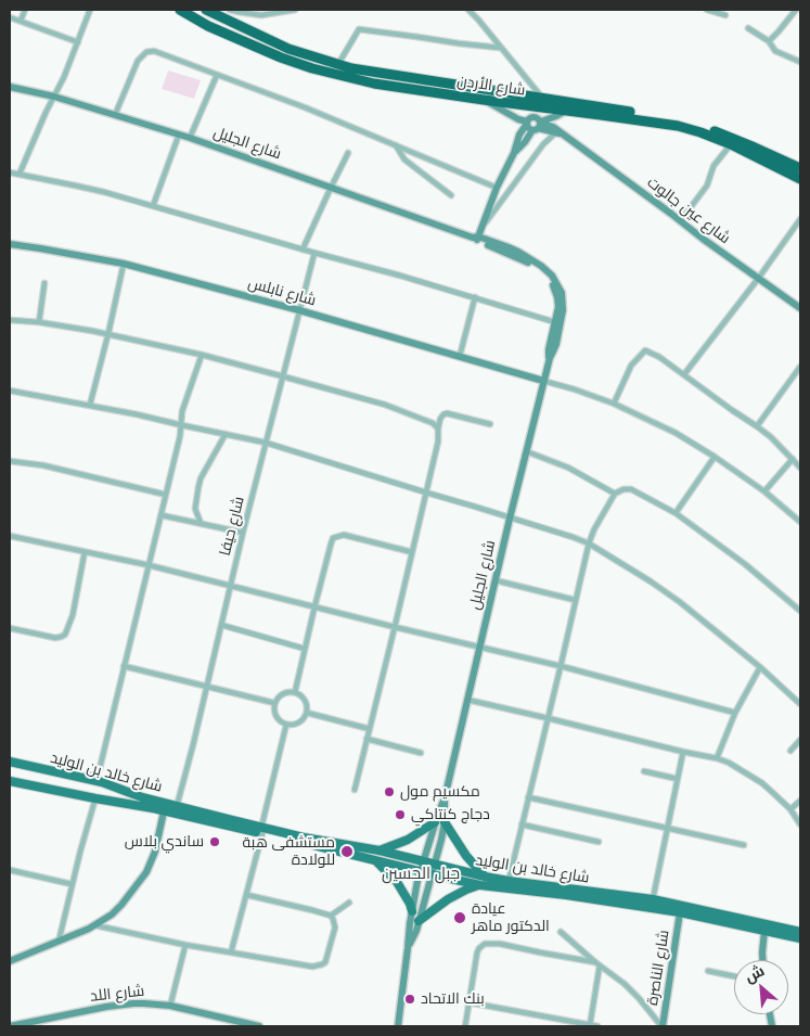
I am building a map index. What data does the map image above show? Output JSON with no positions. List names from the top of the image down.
{
  "streets": {
    "highway": ["شارع الأردن"],
    "main road": ["شارع خالد بن الوليد"],
    "street": [
      "شارع الجليل",
      "شارع عين جالوت",
      "شارع نابلس",
      "شارع حيفا",
      "شارع الناصرة",
      "شارع اللد"
    ]
  },
  "crossings": [
    ["شارع الجليل", "شارع نابلس"],
    ["شارع الجليل", "شارع خالد بن الوليد"],
    ["شارع نابلس", "شارع حيفا"],
    ["شارع حيفا", "شارع خالد بن الوليد"],
    ["شارع خالد بن الوليد", "شارع الناصرة"]
  ],
  "districts": ["جبل الحسين"],
  "places": [
    "مكسيم مول",
    "دجاج كنتاكي",
    "ساندي بلاس",
    "مستشفى هبة للولادة",
    "عيادة الدكتور ماهر",
    "بنك الاتحاد"
  ],
  "north": "top left"
}
